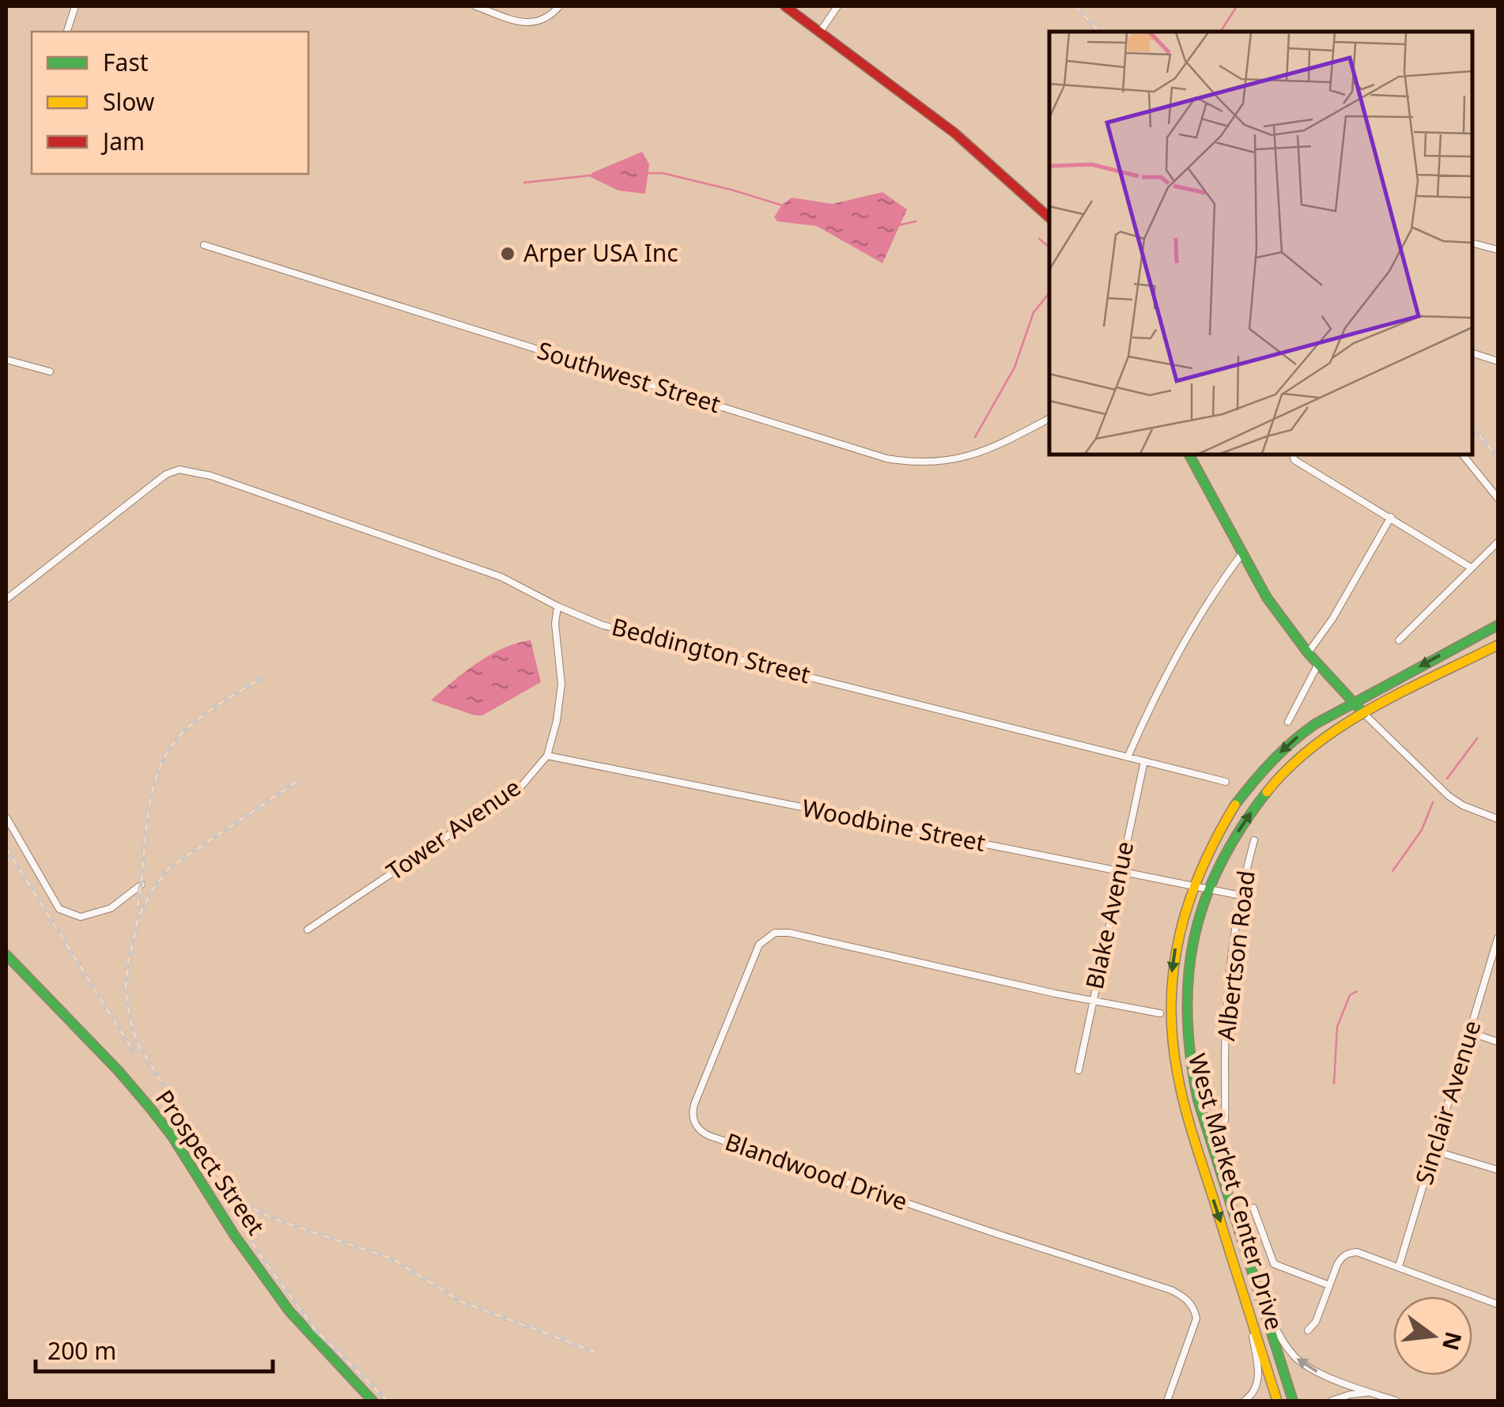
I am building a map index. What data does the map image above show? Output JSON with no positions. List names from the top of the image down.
{
  "streets": {
    "main road": ["Prospect Street", "West Market Center Drive"],
    "street": [
      "Southwest Street",
      "Beddington Street",
      "Woodbine Street",
      "Tower Avenue",
      "Blake Avenue",
      "Albertson Road",
      "Sinclair Avenue",
      "Blandwood Drive"
    ]
  },
  "crossings": [
    ["Beddington Street", "Tower Avenue"],
    ["Beddington Street", "Blake Avenue"],
    ["Woodbine Street", "Tower Avenue"],
    ["Woodbine Street", "Blake Avenue"],
    ["Woodbine Street", "Albertson Road"],
    ["Woodbine Street", "West Market Center Drive"],
    ["Blake Avenue", "Blandwood Drive"]
  ],
  "places": ["Arper USA Inc"],
  "legend": ["Fast", "Slow", "Jam"],
  "scale_bar": "200 m",
  "north": "right"
}
